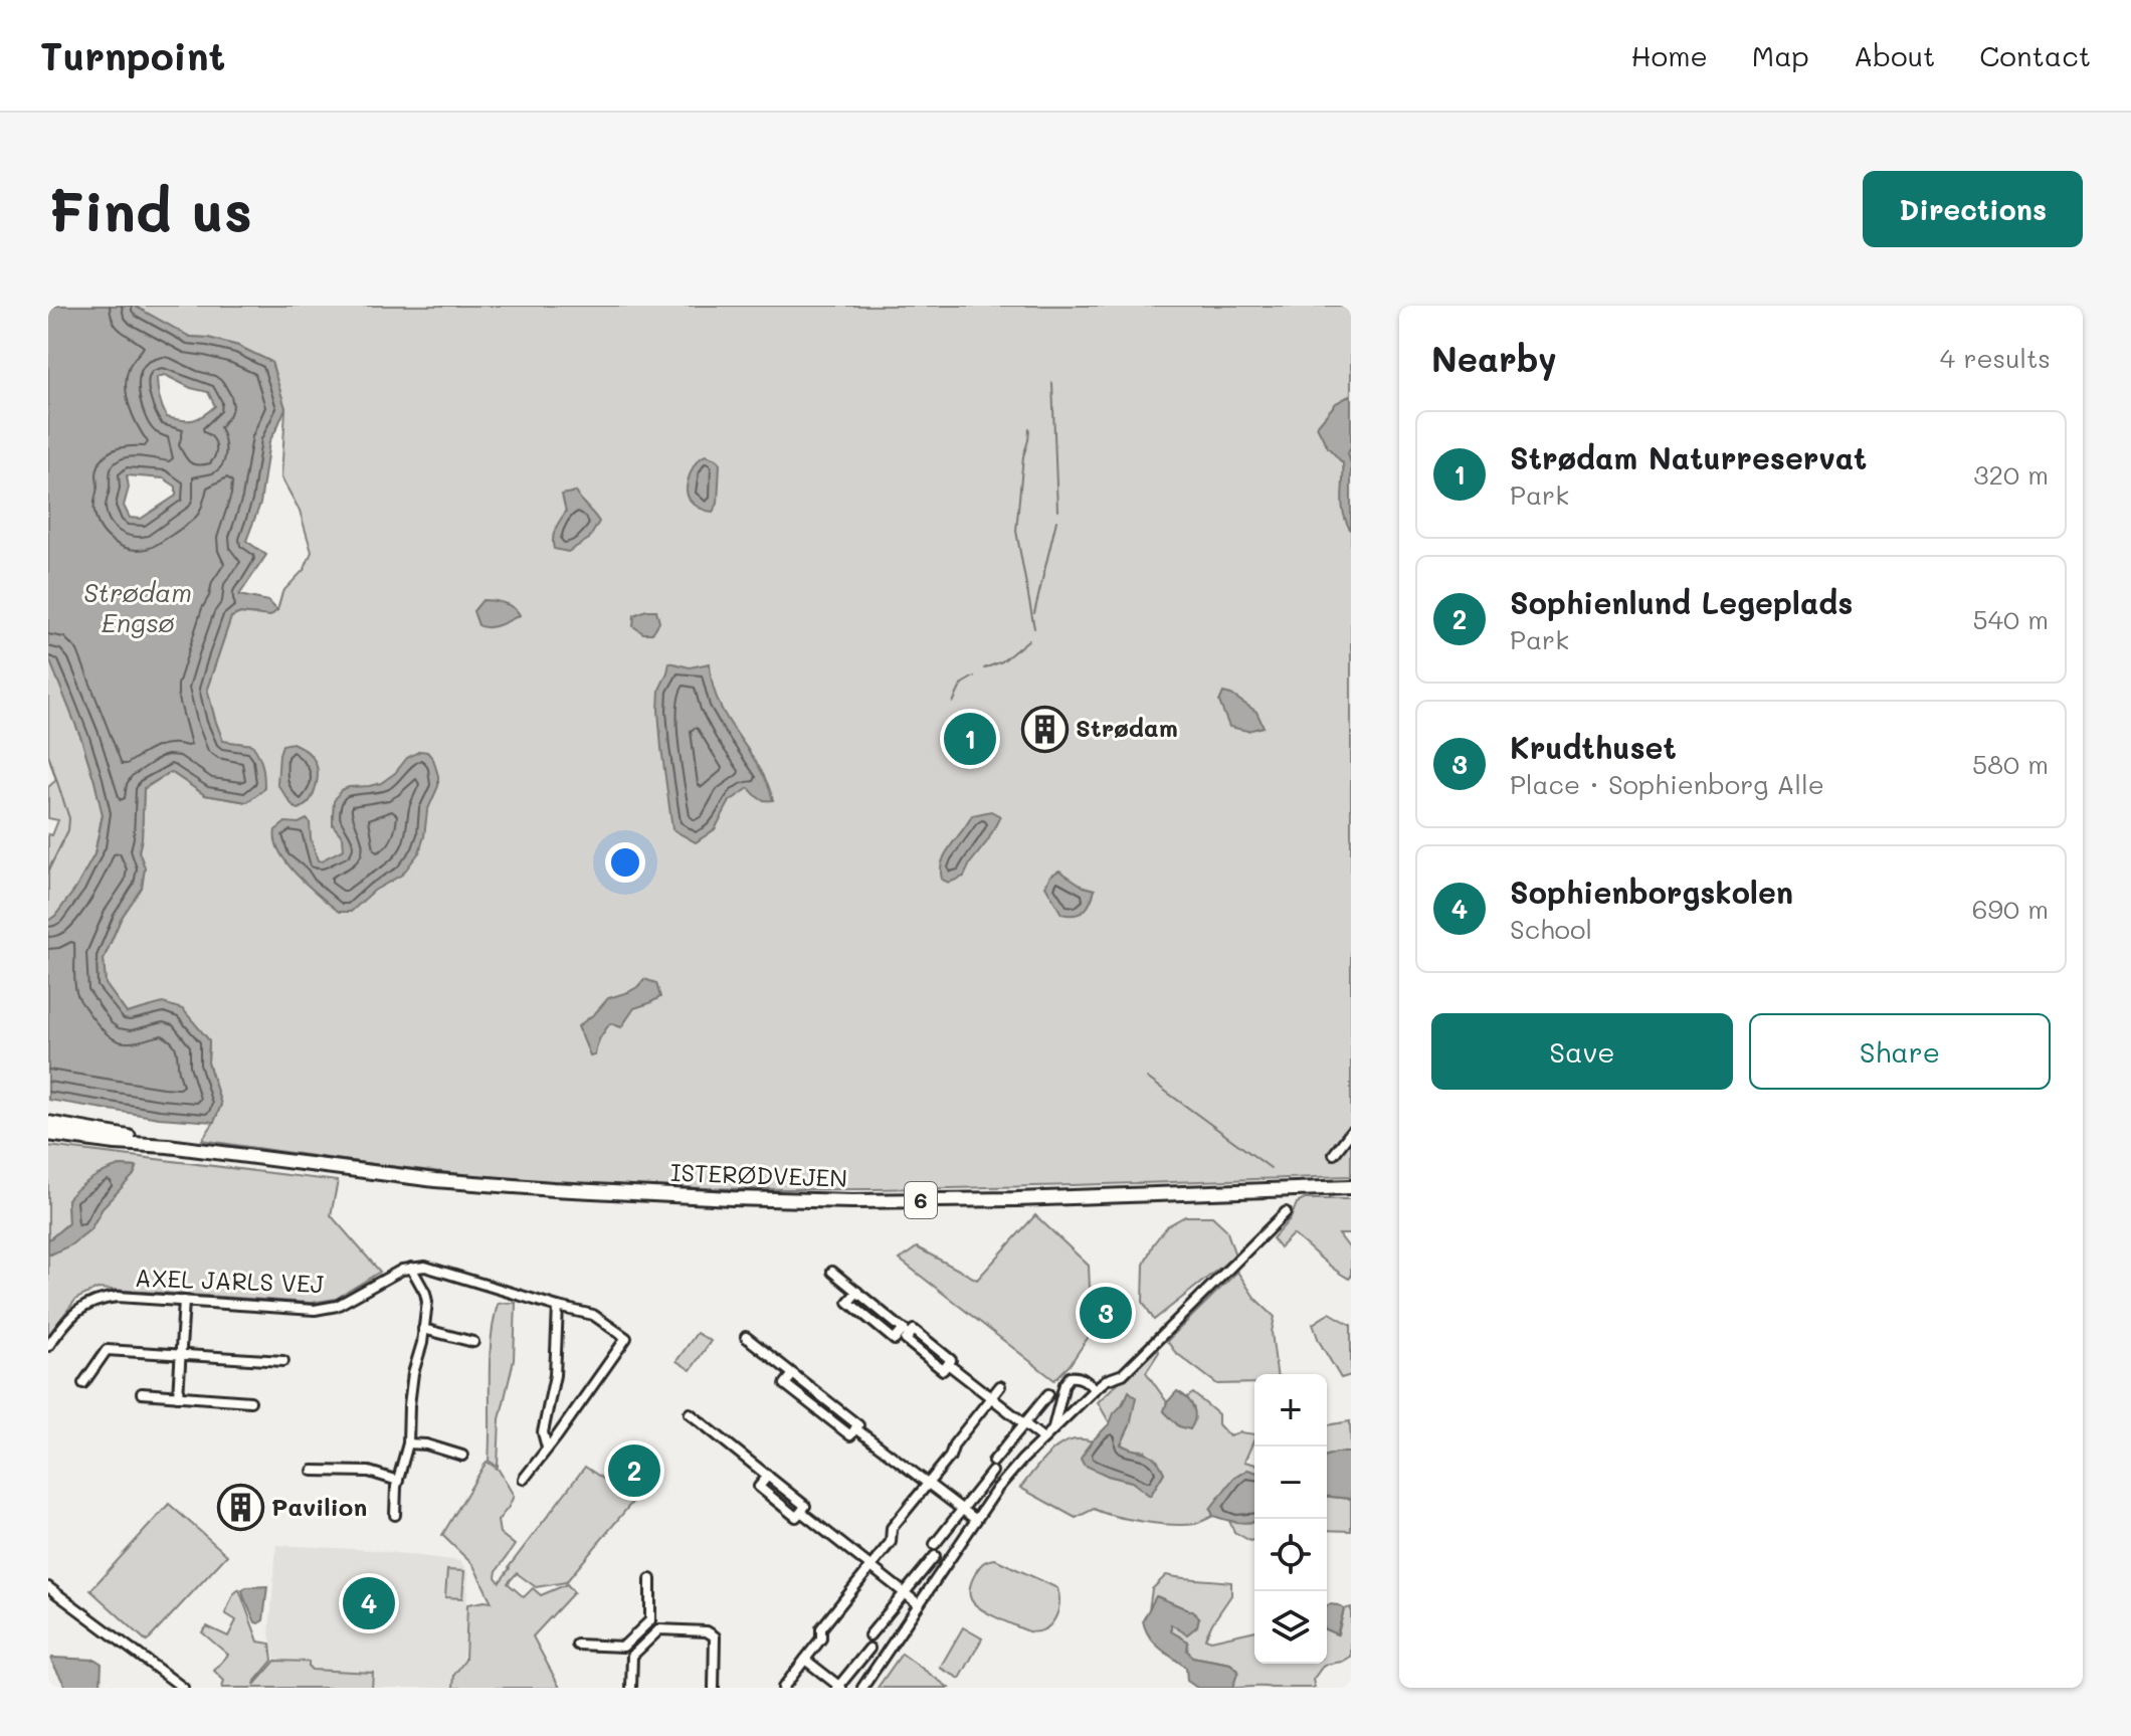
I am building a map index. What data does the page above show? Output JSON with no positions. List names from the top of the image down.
{
  "streets": {
    "highway": ["ISTERØDVEJEN", "6"],
    "street": ["AXEL JARLS VEJ"]
  },
  "water": ["Strødam Engsø"],
  "places": {
    "building": ["Strødam", "Pavilion"]
  },
  "page": {
    "header": "Turnpoint",
    "nav": [
      "Home",
      "Map",
      "About",
      "Contact"
    ],
    "buttons": [
      "Directions",
      ["Save", "Share"]
    ],
    "title": "Find us",
    "heading": ["Nearby", "4 results"],
    "list": [
      {
        "mark": "1",
        "name": "Strødam Naturreservat",
        "note": "Park",
        "value": "320 m"
      },
      {
        "mark": "2",
        "name": "Sophienlund Legeplads",
        "note": "Park",
        "value": "540 m"
      },
      {
        "mark": "3",
        "name": "Krudthuset",
        "note": "Place · Sophienborg Alle",
        "value": "580 m"
      },
      {
        "mark": "4",
        "name": "Sophienborgskolen",
        "note": "School",
        "value": "690 m"
      }
    ],
    "pins": [
      "1",
      "3",
      "2",
      "4"
    ],
    "map_buttons": ["+", "−"]
  }
}
